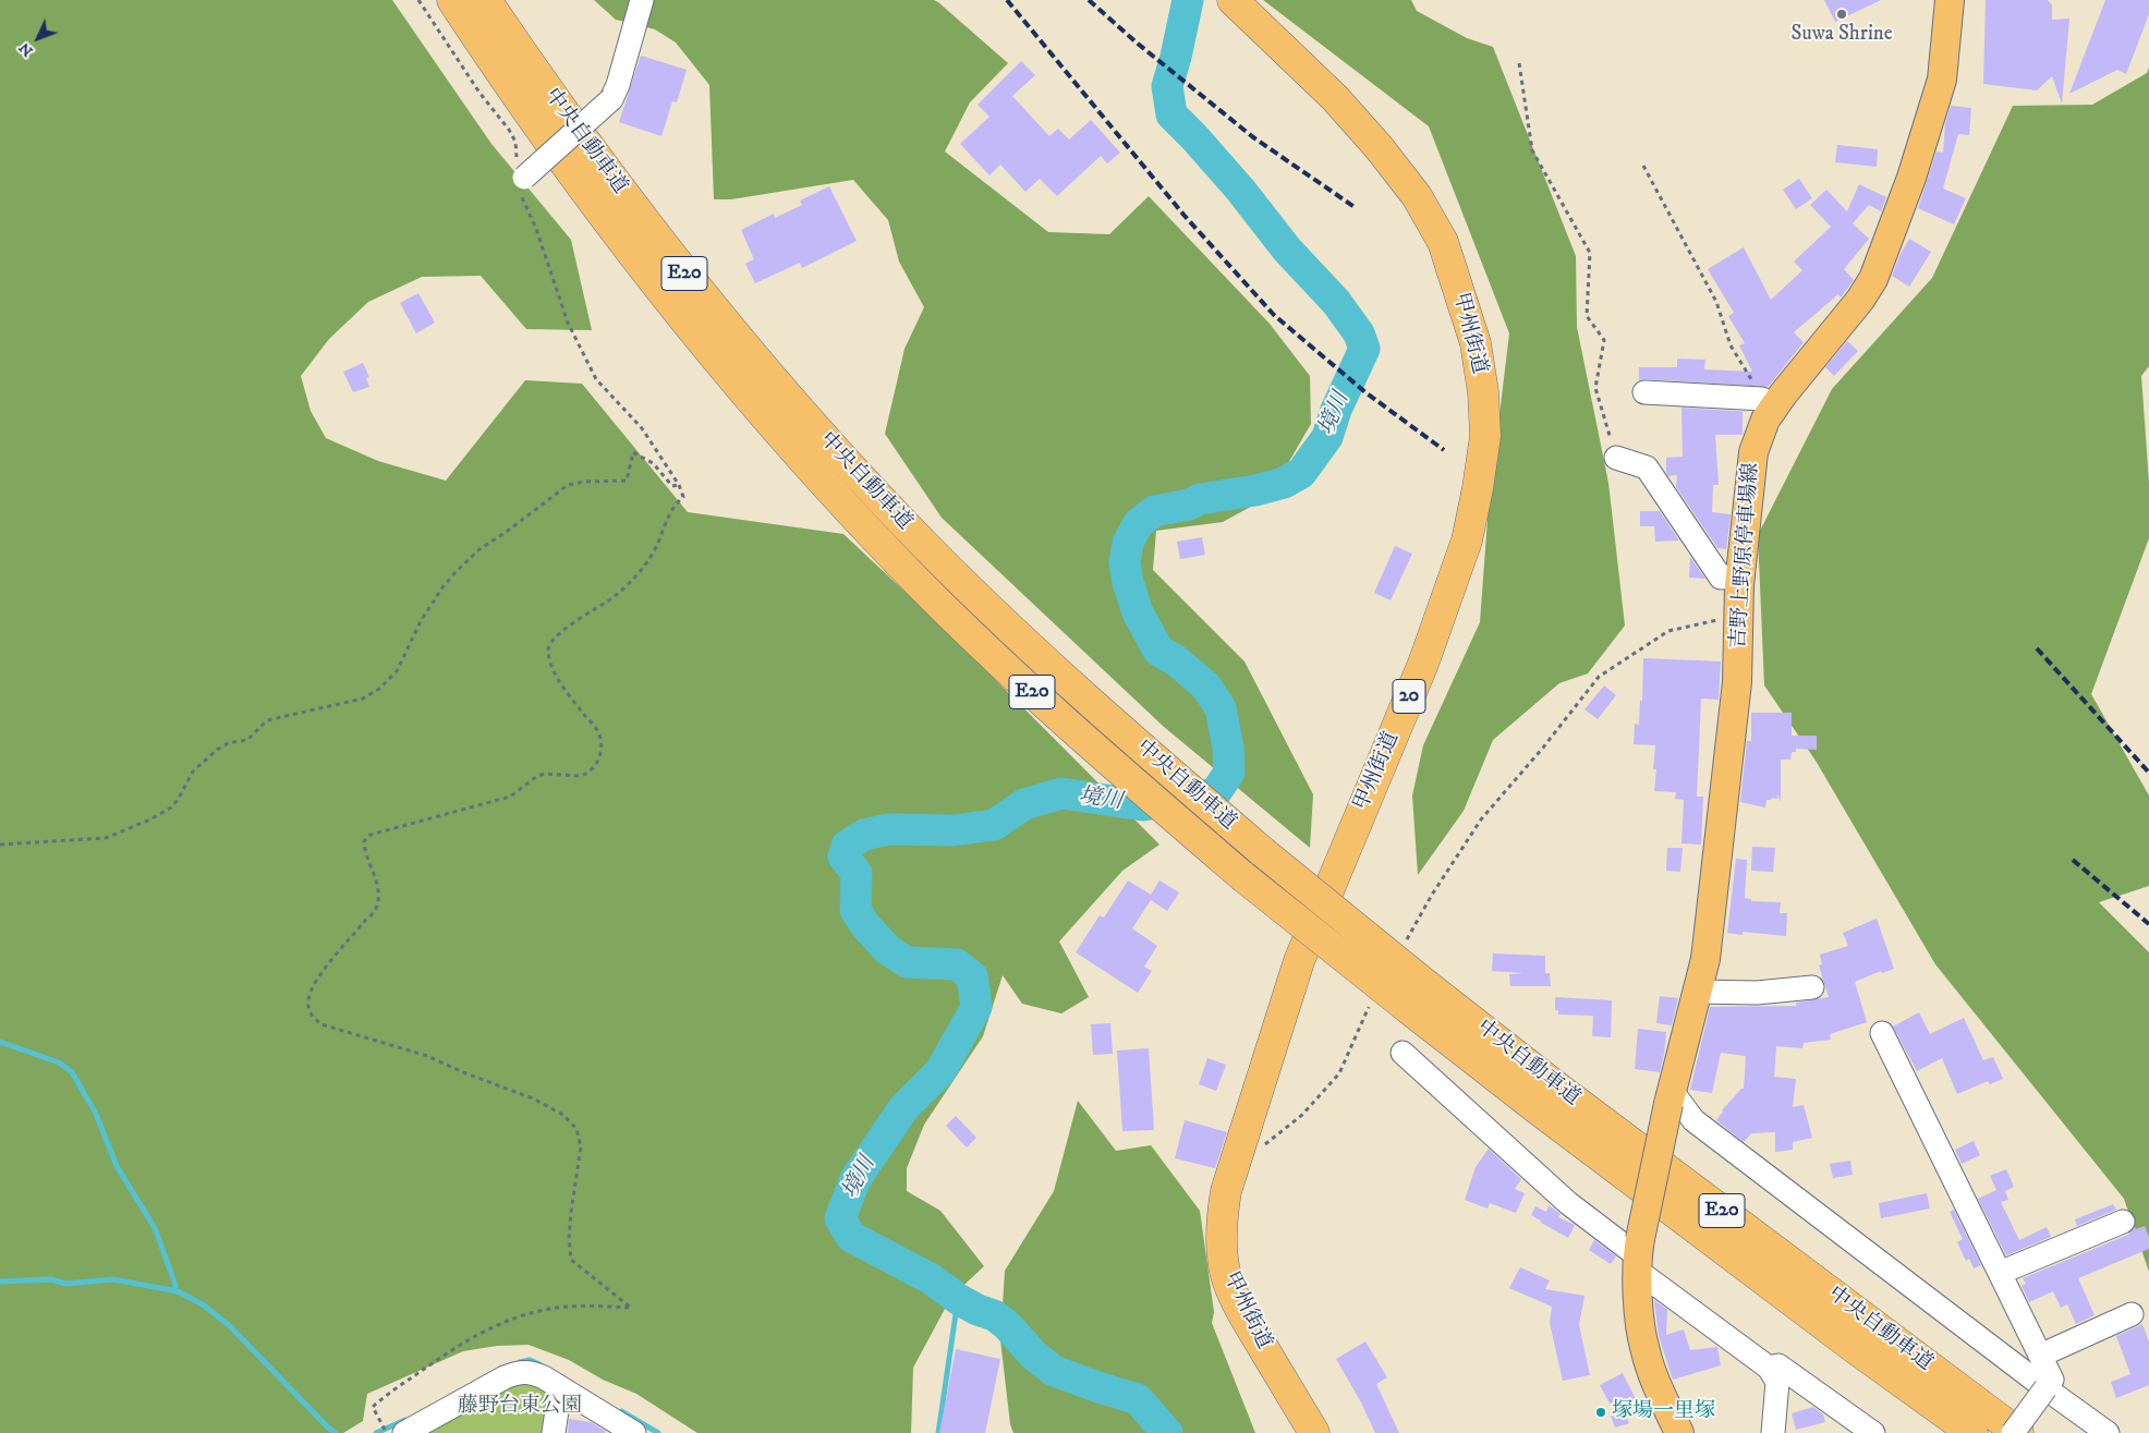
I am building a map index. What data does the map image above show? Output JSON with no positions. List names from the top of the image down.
{
  "streets": {
    "highway": [
      "中央自動車道",
      "E20",
      "甲州街道",
      "20"
    ],
    "main road": ["吉野上野原停車場線"]
  },
  "water": ["境川"],
  "parks": ["藤野台東公園"],
  "places": ["Suwa Shrine", "塚場一里塚"],
  "north": "bottom left"
}
